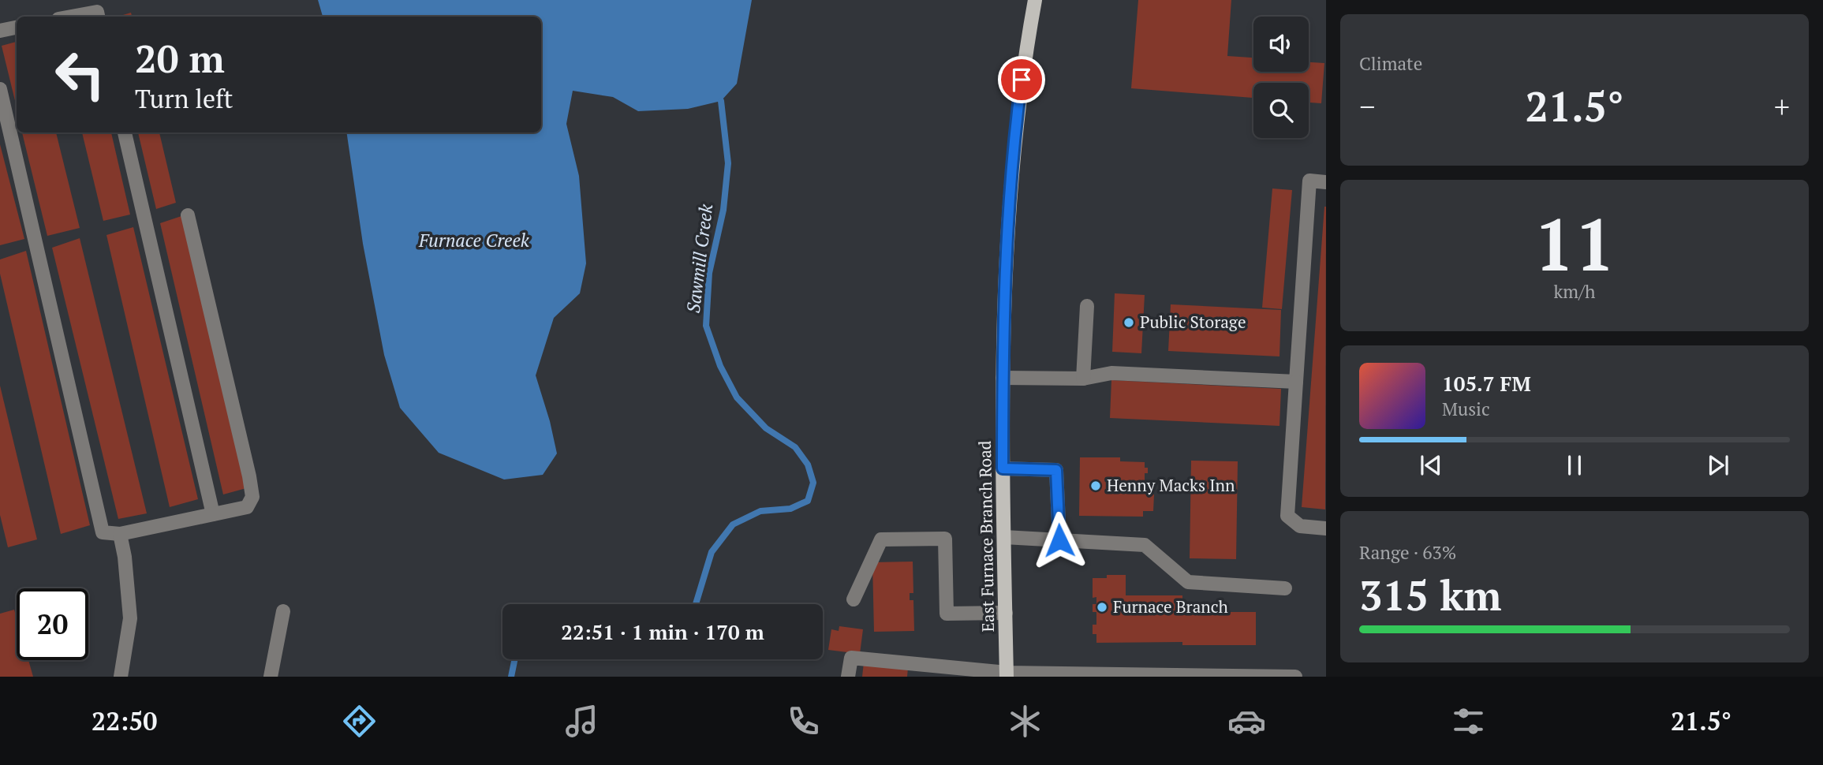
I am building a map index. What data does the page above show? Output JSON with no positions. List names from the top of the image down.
{
  "streets": {
    "main road": ["East Furnace Branch Road"]
  },
  "water": ["Furnace Creek", "Sawmill Creek"],
  "places": ["Public Storage", "Henny Macks Inn", "Furnace Branch"],
  "page": {
    "tile": [
      "Climate",
      ["11", "km/h"],
      ["Range · 63%", "315 km"]
    ],
    "turn": ["20 m", "Turn left"],
    "heat": ["−", "21.5°", "+"],
    "song": ["105.7 FM", "Music"],
    "limit": "20",
    "trip": "22:51 · 1 min · 170 m",
    "tabs": ["22:50", "21.5°"]
  }
}
